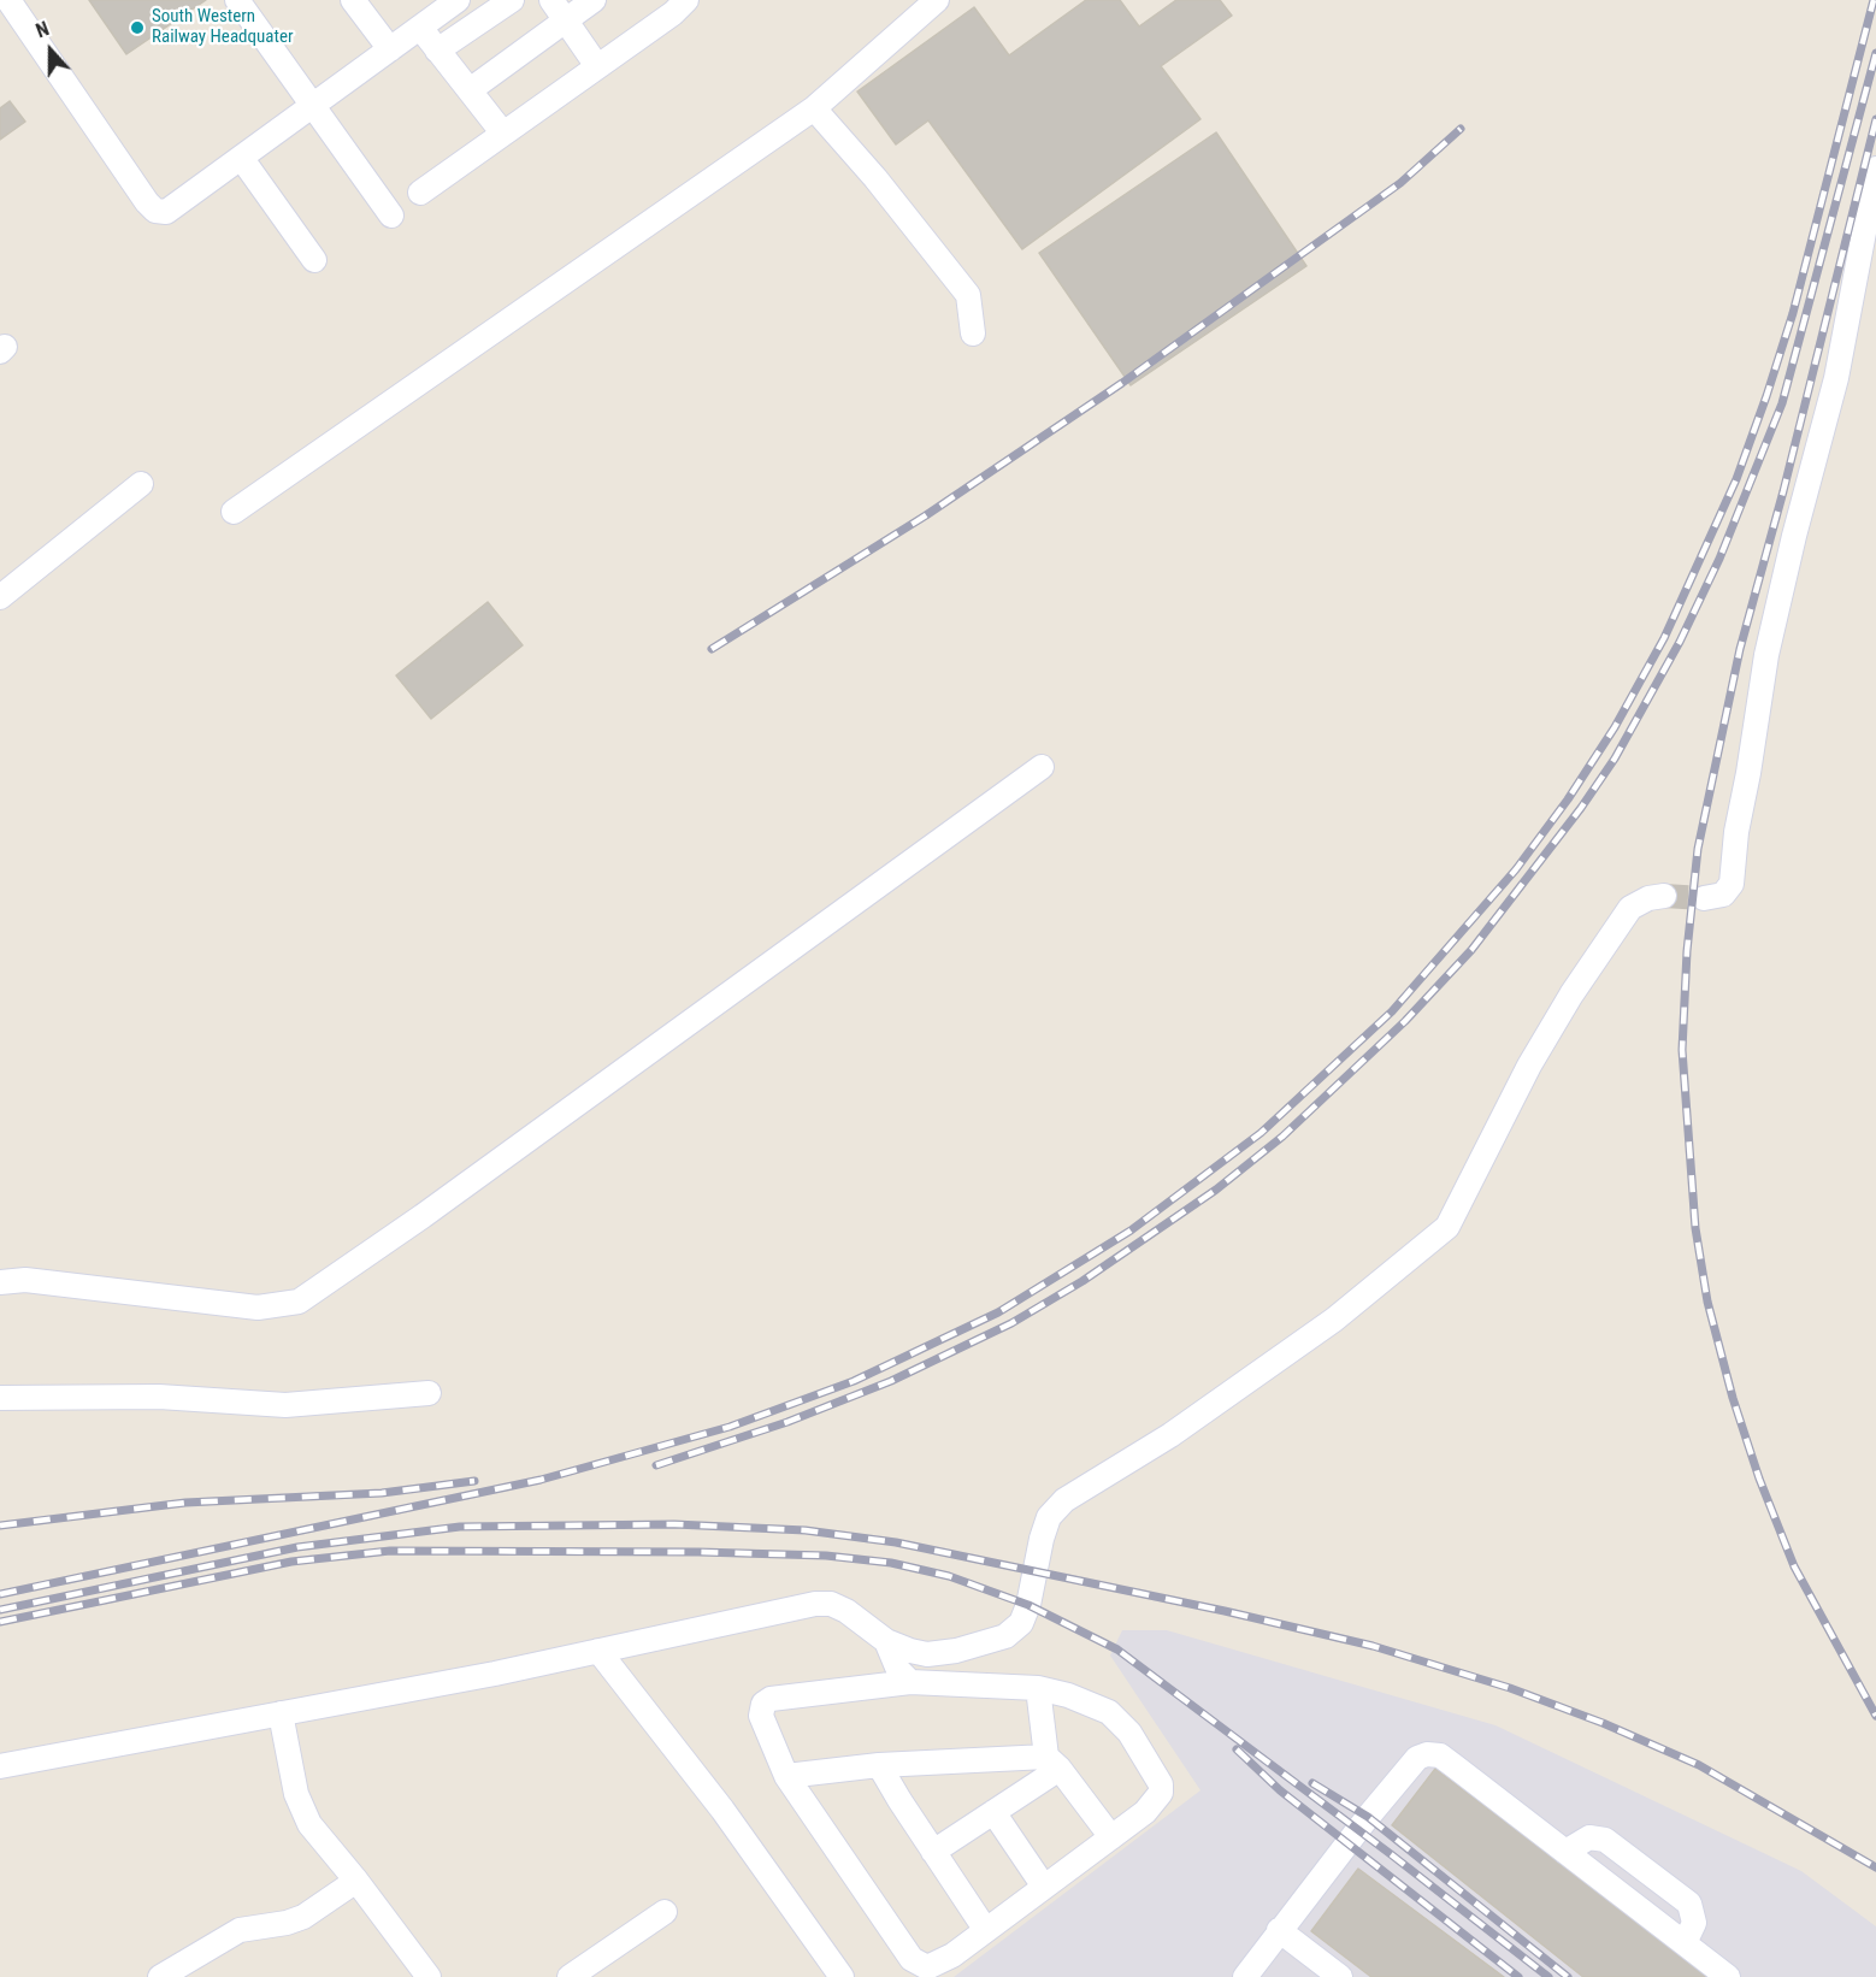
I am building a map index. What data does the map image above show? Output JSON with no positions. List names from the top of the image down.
{
  "places": ["South Western Railway Headquater"],
  "north": "top"
}
